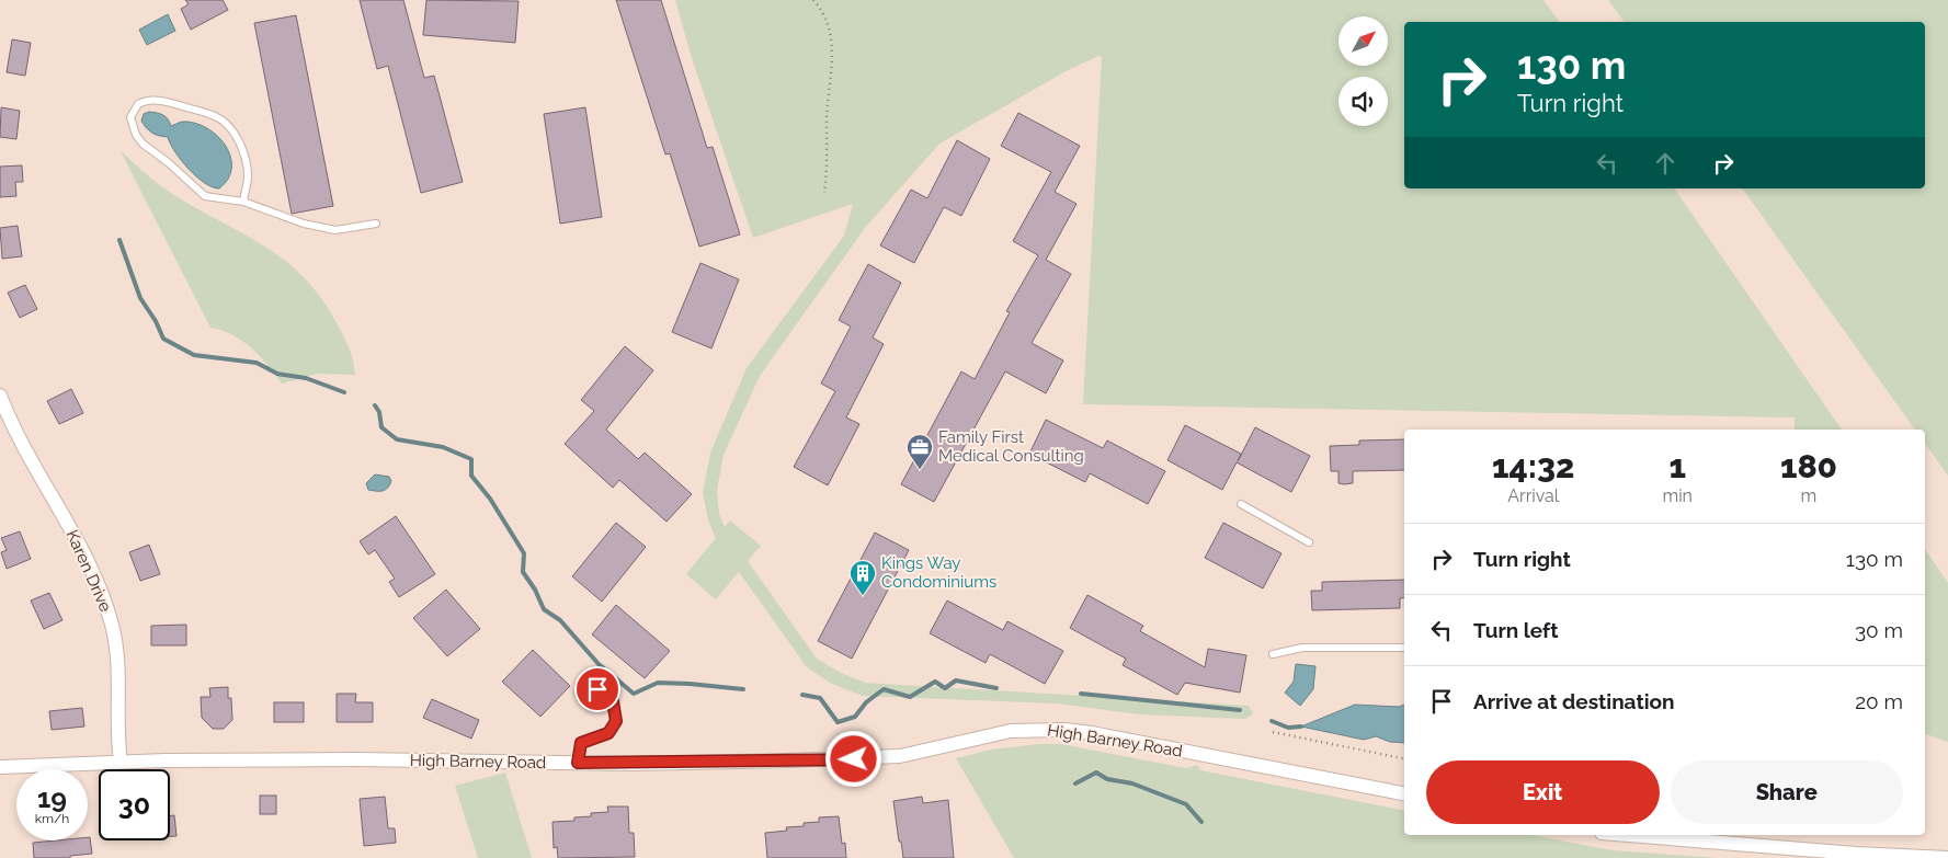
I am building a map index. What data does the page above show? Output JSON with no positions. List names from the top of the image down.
{
  "streets": {
    "street": ["Karen Drive", "High Barney Road"]
  },
  "crossings": [
    ["Karen Drive", "High Barney Road"]
  ],
  "places": {
    "office": ["Family First Medical Consulting"],
    "building": ["Kings Way Condominiums"]
  },
  "north": "top right",
  "page": {
    "turn": ["130 m", "Turn right"],
    "eta": [
      "14:32",
      "Arrival",
      "1",
      "min",
      "180",
      "m"
    ],
    "list": [
      {
        "name": "Turn right",
        "value": "130 m"
      },
      {
        "name": "Turn left",
        "value": "30 m"
      },
      {
        "name": "Arrive at destination",
        "value": "20 m"
      }
    ],
    "buttons": ["Exit", "Share"],
    "speed": "19 km/h",
    "limit": "30"
  }
}
